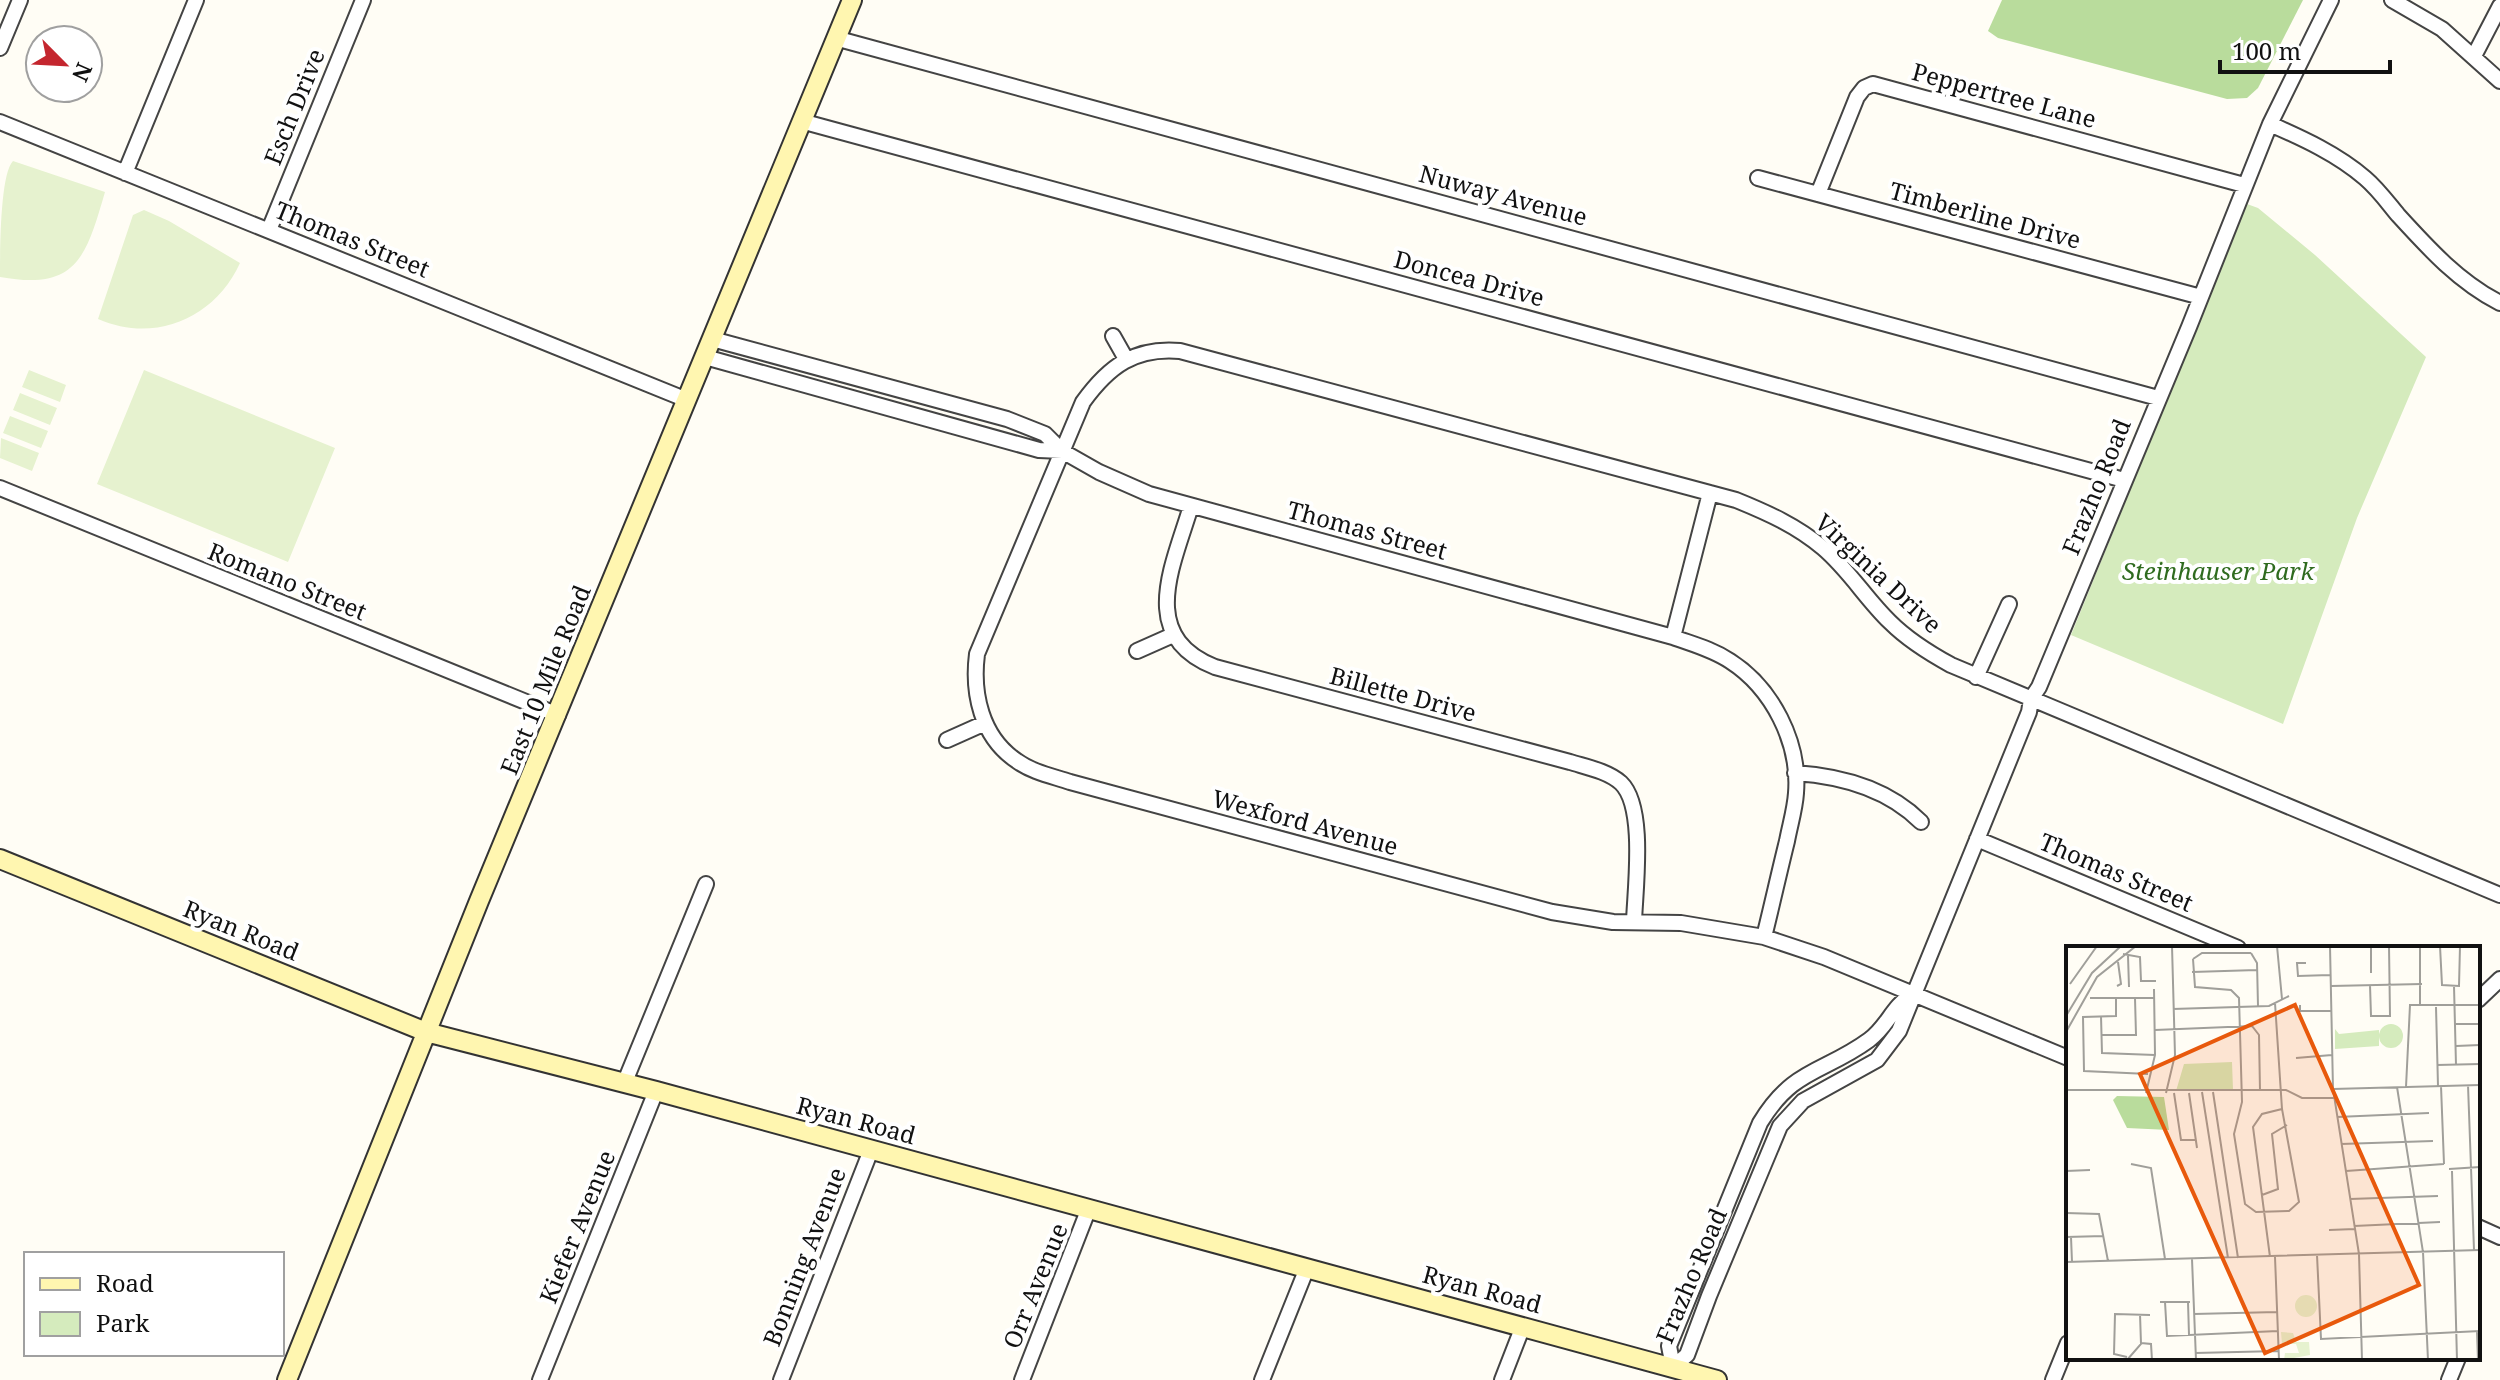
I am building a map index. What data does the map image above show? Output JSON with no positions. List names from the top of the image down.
{
  "streets": {
    "main road": ["East 10 Mile Road", "Ryan Road"],
    "street": [
      "Peppertree Lane",
      "Esch Drive",
      "Nuway Avenue",
      "Timberline Drive",
      "Thomas Street",
      "Doncea Drive",
      "Frazho Road",
      "Virginia Drive",
      "Romano Street",
      "Billette Drive",
      "Wexford Avenue",
      "Kiefer Avenue",
      "Bonning Avenue",
      "Orr Avenue"
    ]
  },
  "crossings": [
    ["Peppertree Lane", "Timberline Drive"],
    ["Peppertree Lane", "Frazho Road"],
    ["Esch Drive", "Thomas Street"],
    ["Nuway Avenue", "Frazho Road"],
    ["Nuway Avenue", "East 10 Mile Road"],
    ["Timberline Drive", "Frazho Road"],
    ["Thomas Street", "Frazho Road"],
    ["Thomas Street", "Virginia Drive"],
    ["Thomas Street", "East 10 Mile Road"],
    ["Thomas Street", "Wexford Avenue"],
    ["Doncea Drive", "Frazho Road"],
    ["Doncea Drive", "East 10 Mile Road"],
    ["Frazho Road", "Virginia Drive"],
    ["Frazho Road", "Wexford Avenue"],
    ["Frazho Road", "Ryan Road"],
    ["Virginia Drive", "Wexford Avenue"],
    ["Romano Street", "East 10 Mile Road"],
    ["East 10 Mile Road", "Ryan Road"],
    ["Billette Drive", "Wexford Avenue"],
    ["Ryan Road", "Kiefer Avenue"],
    ["Ryan Road", "Bonning Avenue"],
    ["Ryan Road", "Orr Avenue"]
  ],
  "parks": ["Steinhauser Park"],
  "legend": ["Road", "Park"],
  "scale_bar": "100 m",
  "north": "bottom right"
}
